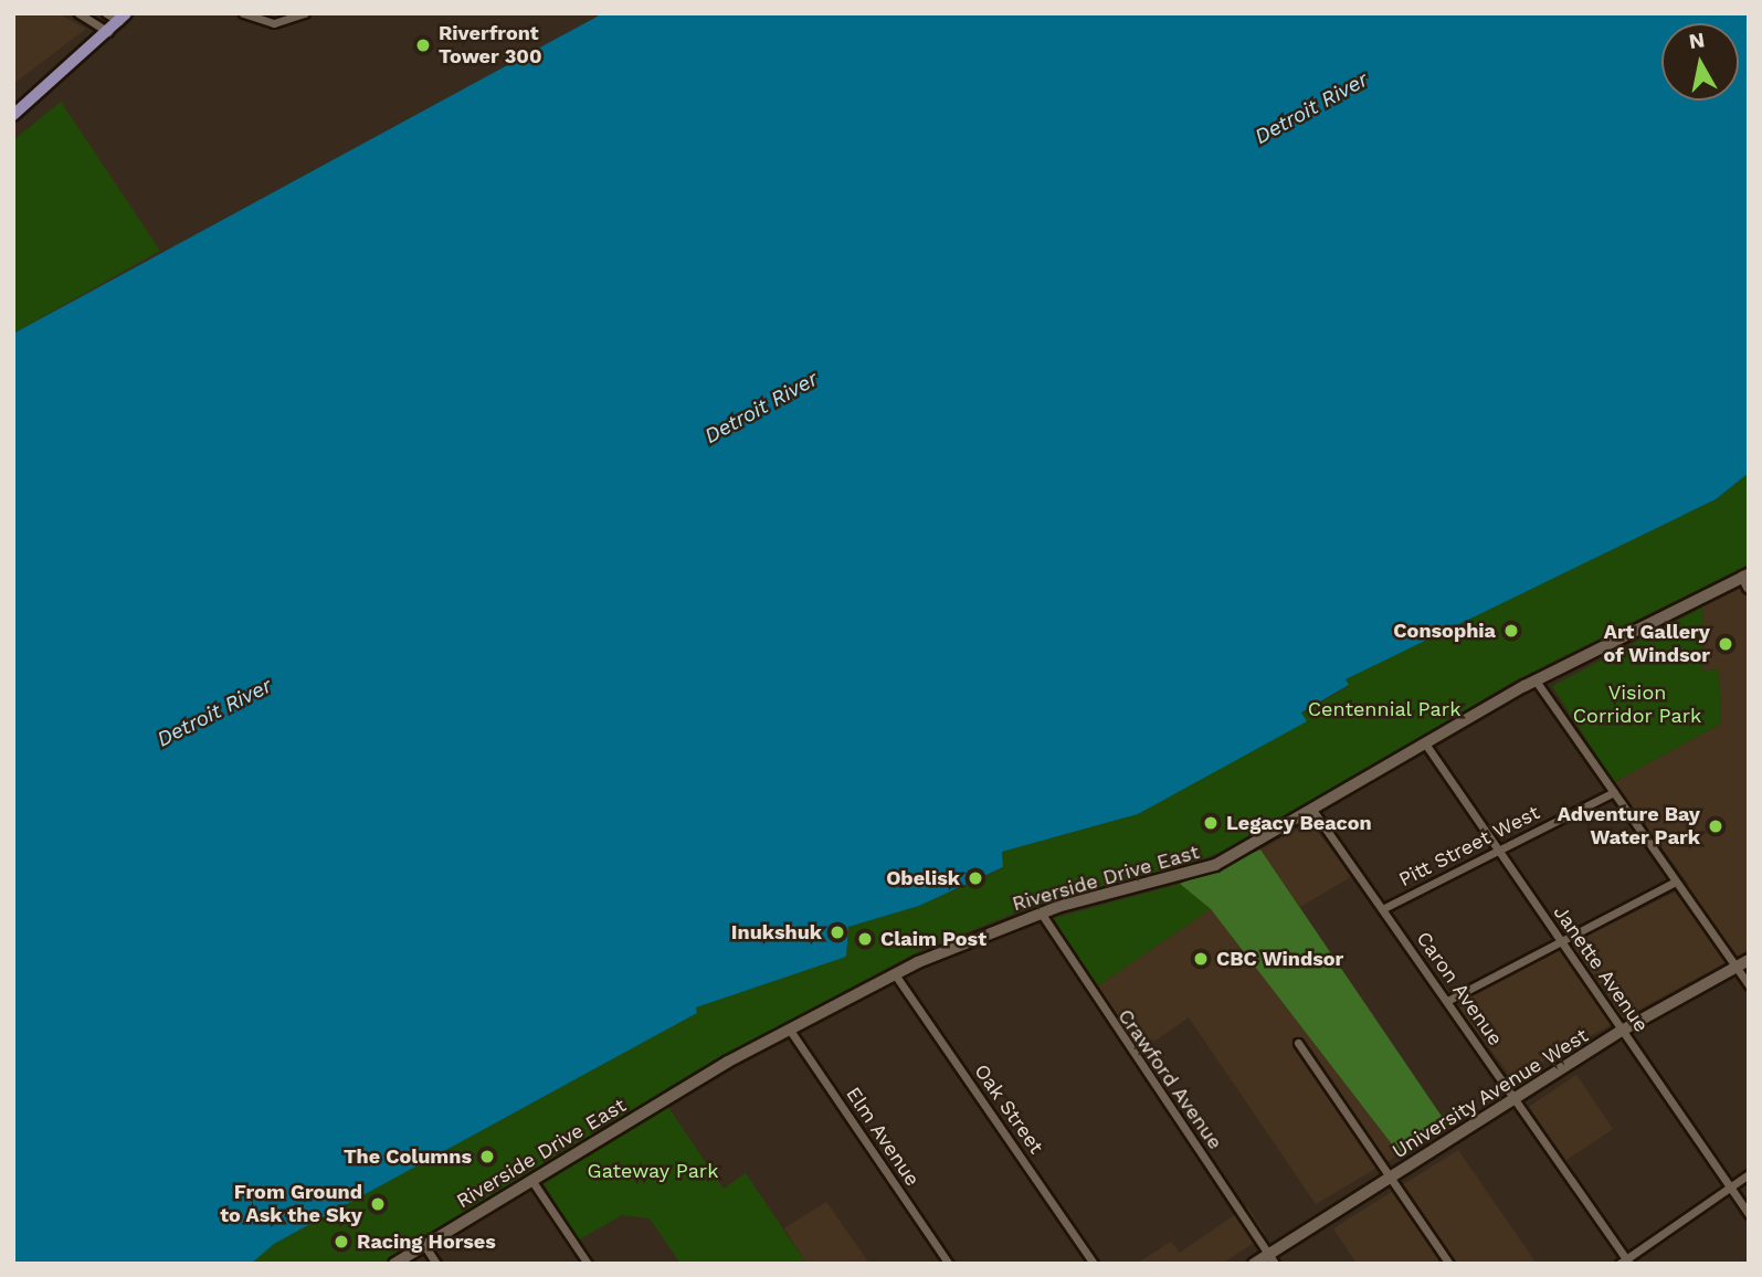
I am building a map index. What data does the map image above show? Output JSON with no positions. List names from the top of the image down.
{
  "streets": {
    "main road": ["Riverside Drive East", "University Avenue West"],
    "street": [
      "Pitt Street West",
      "Janette Avenue",
      "Caron Avenue",
      "Crawford Avenue",
      "Oak Street",
      "Elm Avenue"
    ]
  },
  "crossings": [
    ["Pitt Street West", "Janette Avenue"],
    ["Pitt Street West", "Caron Avenue"],
    ["Riverside Drive East", "Janette Avenue"],
    ["Riverside Drive East", "Caron Avenue"],
    ["Riverside Drive East", "Crawford Avenue"],
    ["Riverside Drive East", "Oak Street"],
    ["Riverside Drive East", "Elm Avenue"],
    ["Janette Avenue", "University Avenue West"],
    ["Caron Avenue", "University Avenue West"],
    ["Crawford Avenue", "University Avenue West"]
  ],
  "water": ["Detroit River"],
  "parks": ["Vision Corridor Park", "Centennial Park", "Gateway Park"],
  "places": [
    "Riverfront Tower 300",
    "Consophia",
    "Art Gallery of Windsor",
    "Legacy Beacon",
    "Adventure Bay Water Park",
    "Obelisk",
    "Inukshuk",
    "Claim Post",
    "CBC Windsor",
    "The Columns",
    "From Ground to Ask the Sky",
    "Racing Horses"
  ],
  "north": "top"
}
